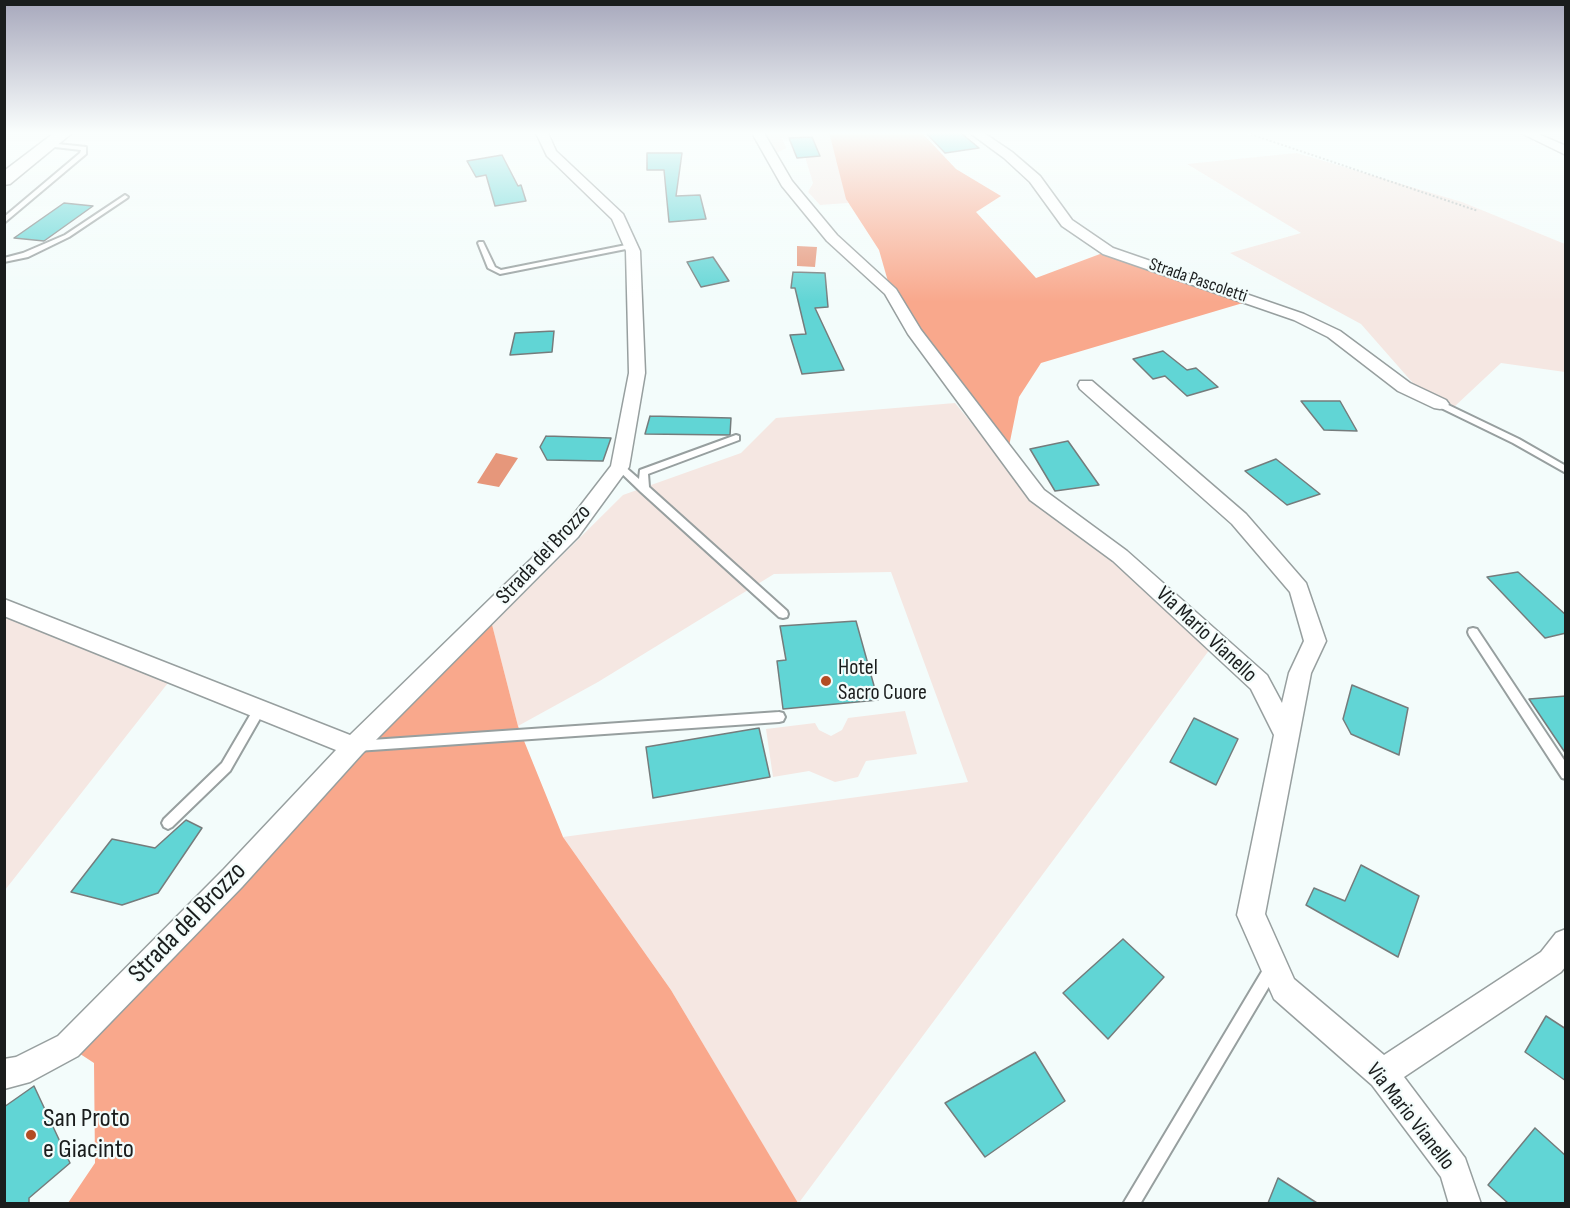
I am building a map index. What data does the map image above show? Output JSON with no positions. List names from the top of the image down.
{
  "streets": {
    "street": ["Strada Pascoletti", "Strada del Brozzo", "Via Mario Vianello"]
  },
  "places": ["Hotel Sacro Cuore", "San Proto e Giacinto"]
}
